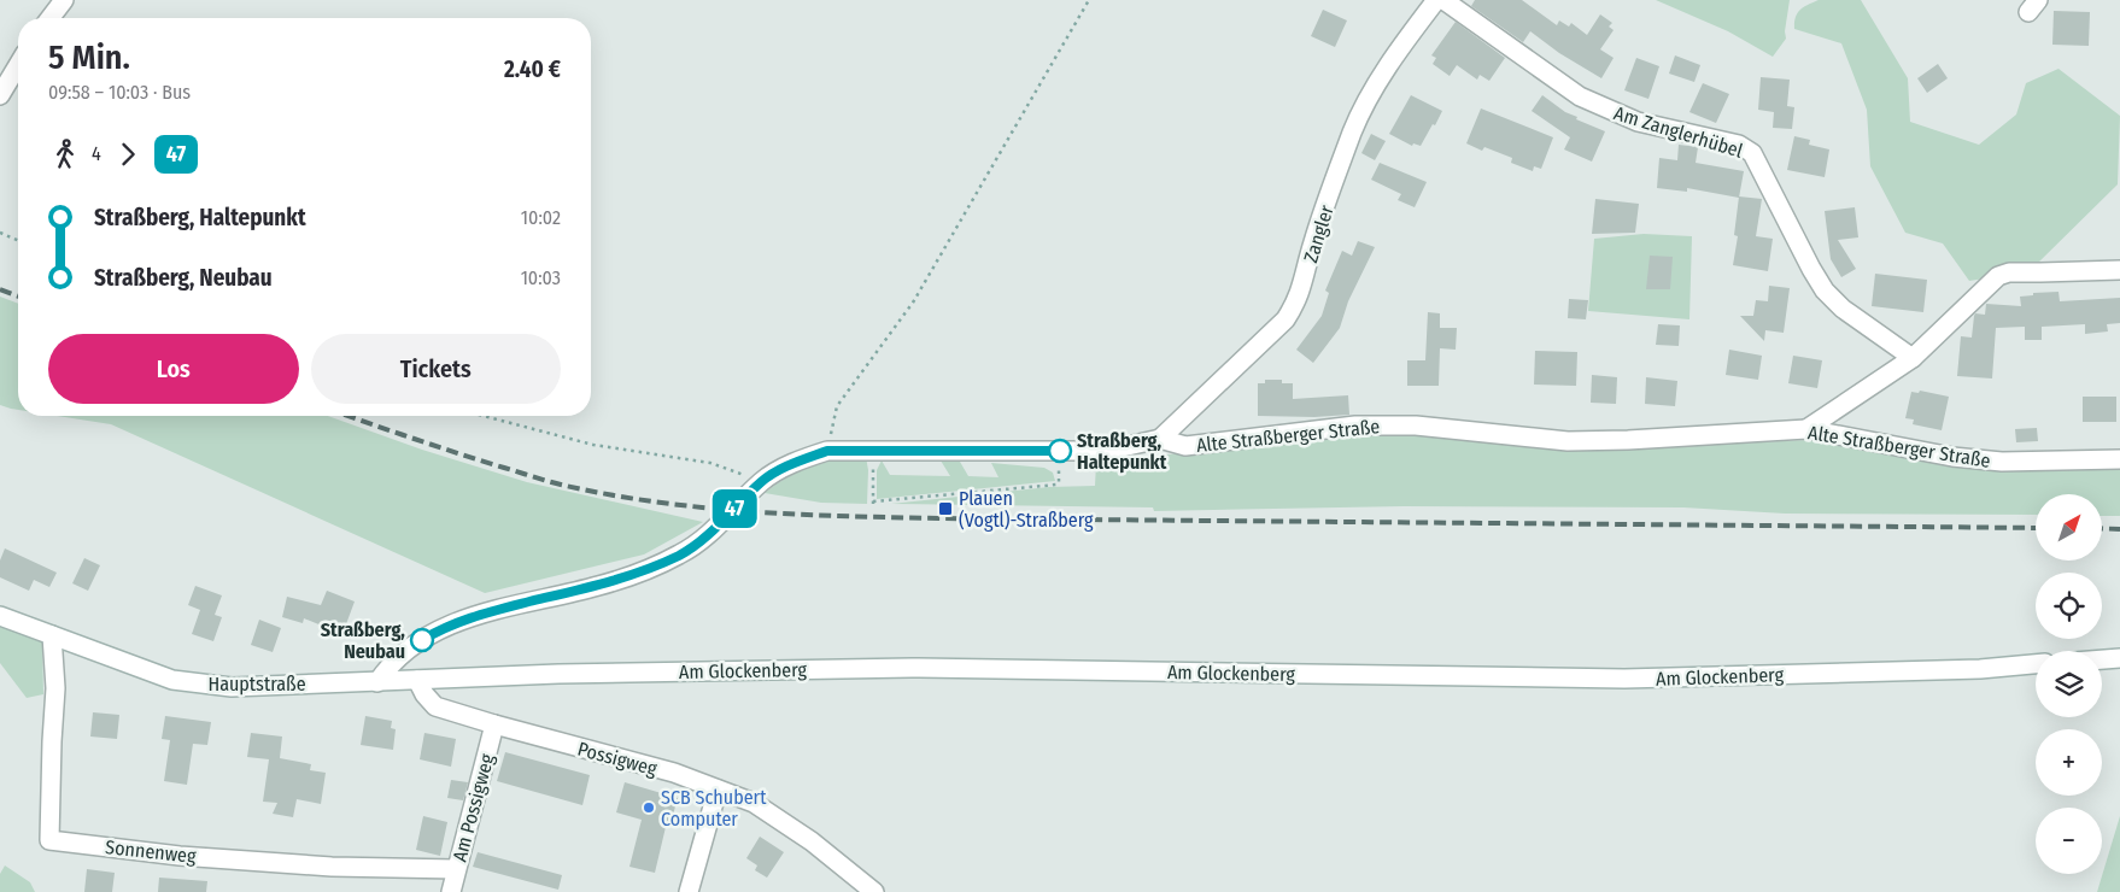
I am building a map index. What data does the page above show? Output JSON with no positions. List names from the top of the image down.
{
  "streets": {
    "street": [
      "Am Zanglerhübel",
      "Zangler",
      "Alte Straßberger Straße",
      "Am Glockenberg",
      "Hauptstraße",
      "Possigweg",
      "Am Possigweg",
      "Sonnenweg"
    ]
  },
  "crossings": [
    ["Zangler", "Alte Straßberger Straße"],
    ["Alte Straßberger Straße", "Hauptstraße"],
    ["Am Glockenberg", "Hauptstraße"],
    ["Am Glockenberg", "Possigweg"],
    ["Hauptstraße", "Possigweg"],
    ["Hauptstraße", "Sonnenweg"],
    ["Possigweg", "Am Possigweg"],
    ["Am Possigweg", "Sonnenweg"]
  ],
  "places": {
    "other": ["Straßberg, Haltepunkt", "Straßberg, Neubau", "SCB Schubert Computer"],
    "transit": ["Plauen (Vogtl)-Straßberg"]
  },
  "lines": ["bus line 47"],
  "north": "top right",
  "page": {
    "on_map": "47",
    "heading": ["5 Min.", "09:58 – 10:03 · Bus", "2.40 €"],
    "legs": ["4", "47"],
    "list": [
      {
        "name": "Straßberg, Haltepunkt",
        "value": "10:02"
      },
      {
        "name": "Straßberg, Neubau",
        "value": "10:03"
      }
    ],
    "buttons": ["Los", "Tickets"],
    "map_buttons": ["+", "−"]
  }
}
